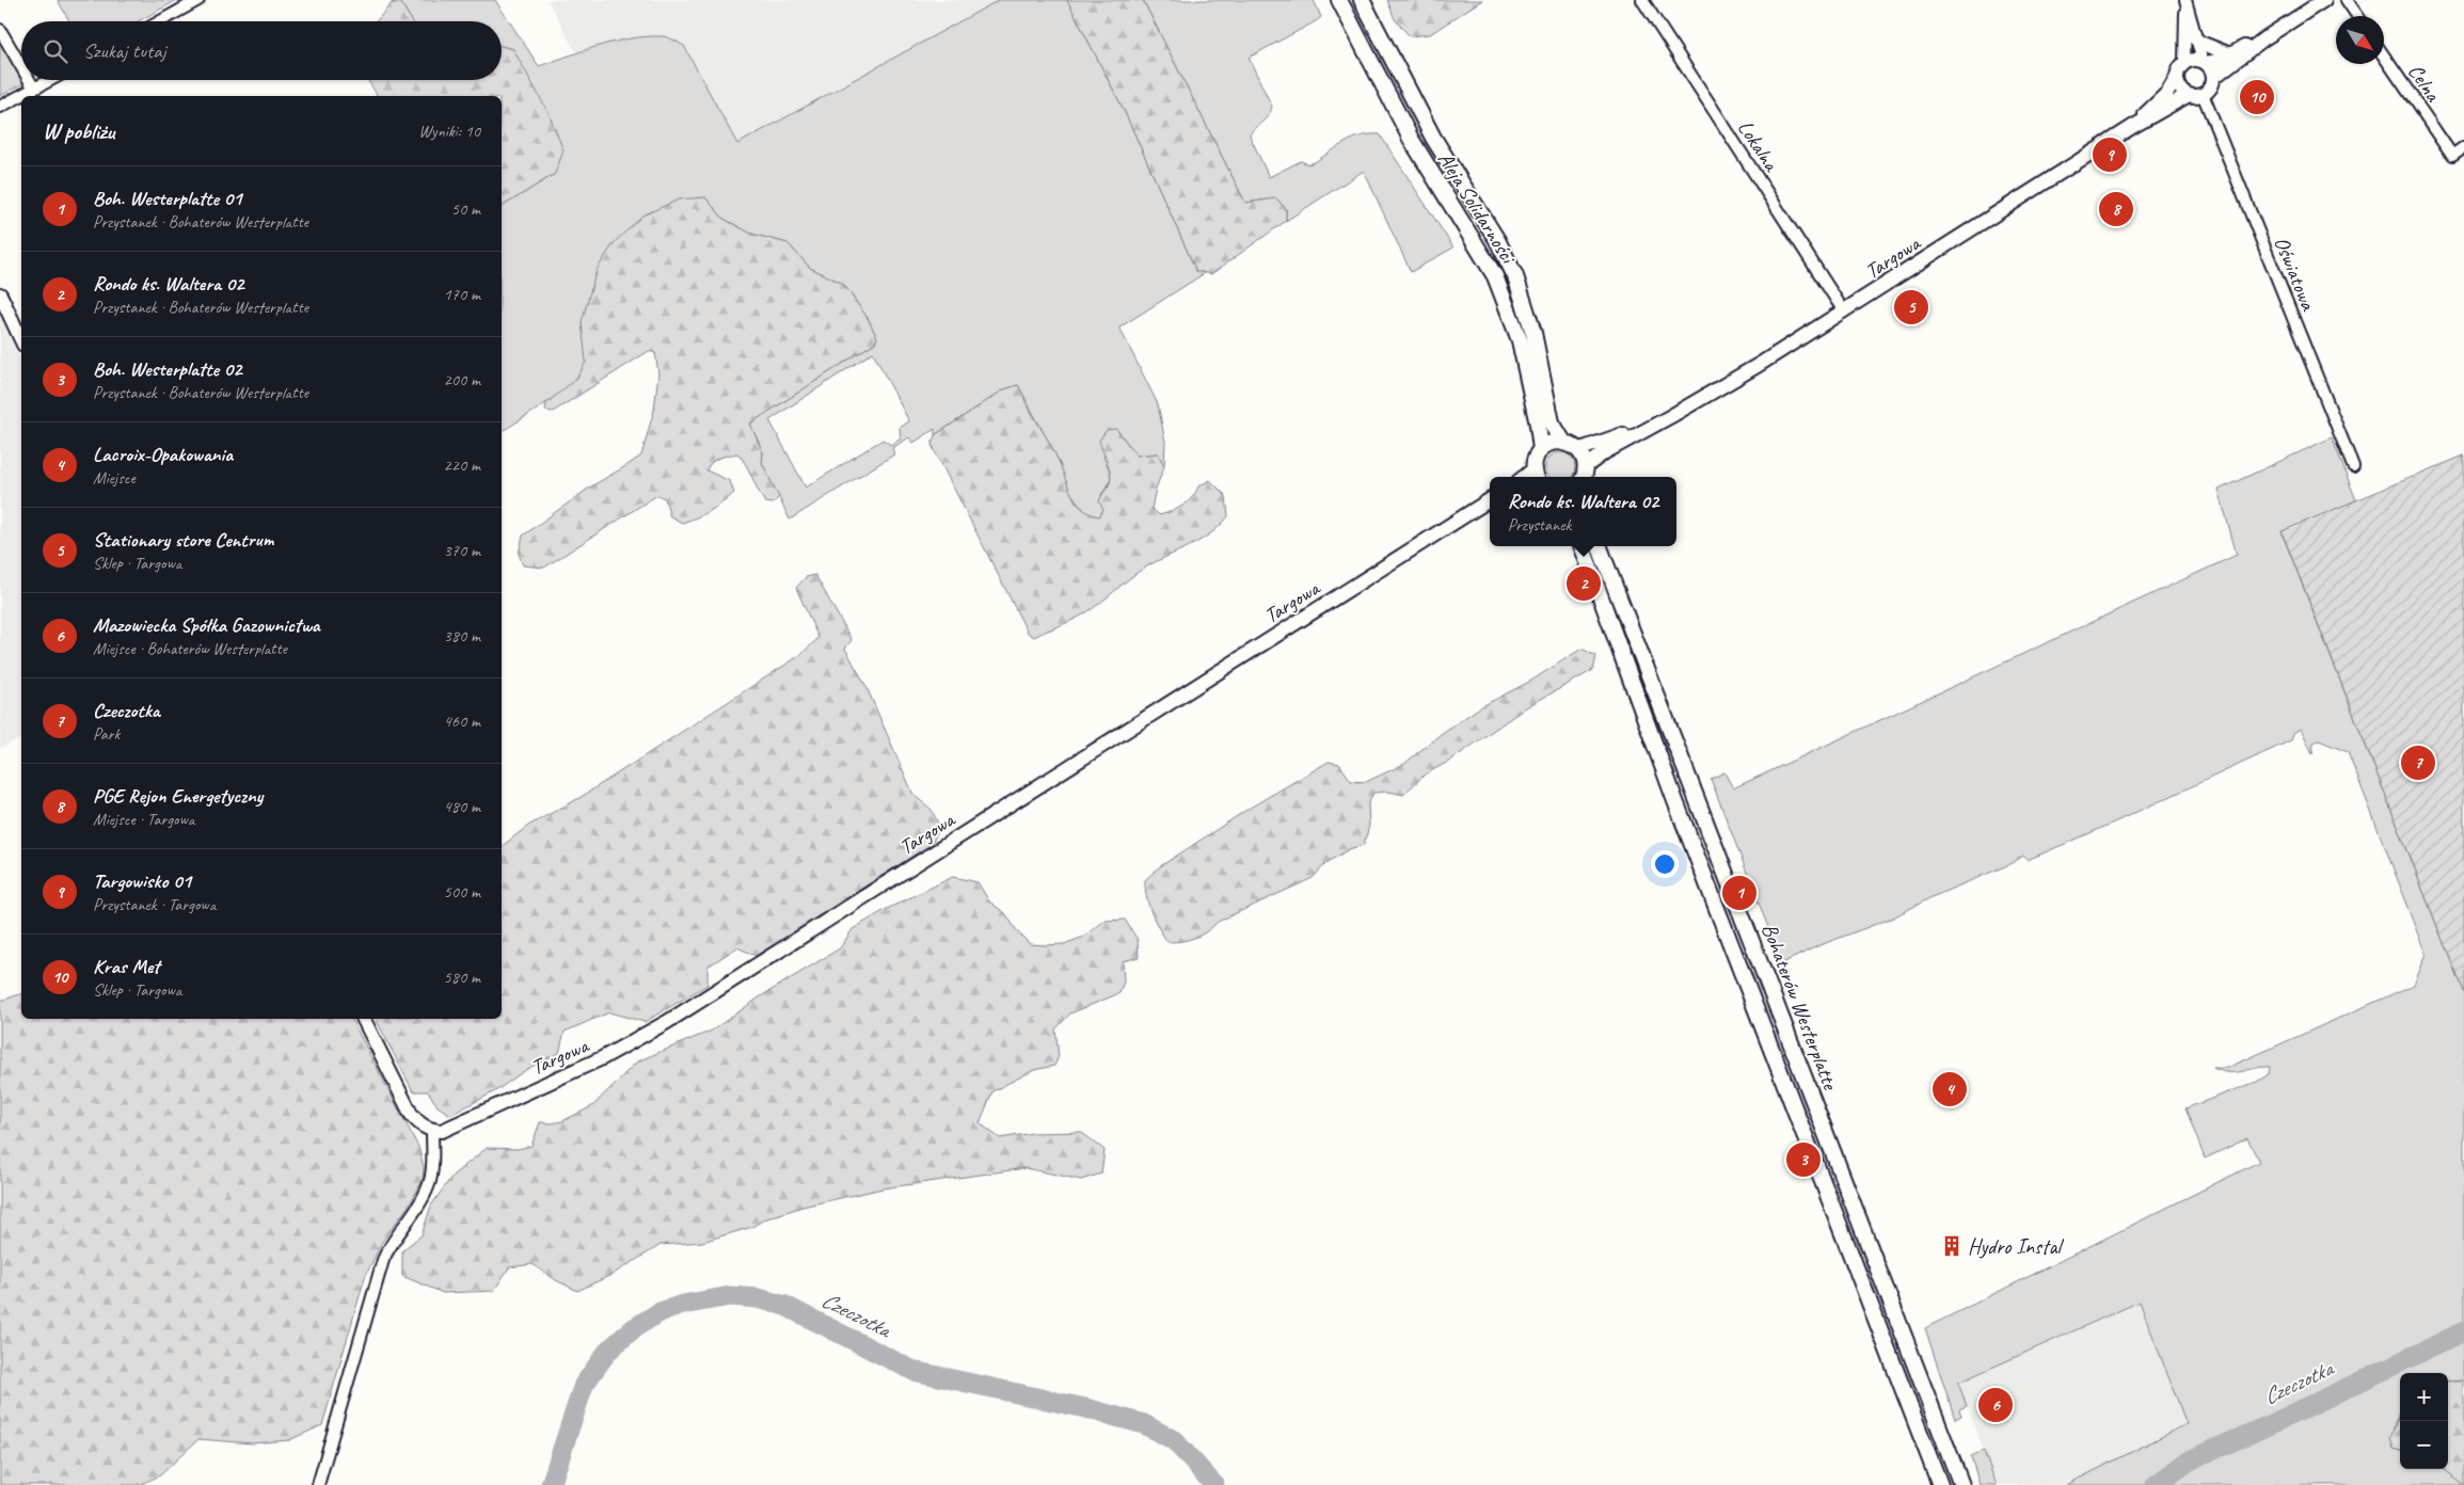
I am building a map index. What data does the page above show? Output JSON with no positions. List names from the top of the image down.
{
  "streets": {
    "main road": ["Aleja Solidarności", "Bohaterów Westerplatte"],
    "street": [
      "Celna",
      "Lokalna",
      "Targowa",
      "Oświatowa"
    ]
  },
  "crossings": [
    ["Lokalna", "Targowa"],
    ["Targowa", "Oświatowa"]
  ],
  "water": ["Czeczotka"],
  "places": {
    "building": ["Hydro Instal"]
  },
  "north": "bottom right",
  "page": {
    "search": "Szukaj tutaj",
    "pins": [
      "10",
      "9",
      "8",
      "5",
      "2",
      "7",
      "1",
      "4",
      "3",
      "6"
    ],
    "heading": ["W pobliżu", "Wyniki: 10"],
    "list": [
      {
        "mark": "1",
        "name": "Boh. Westerplatte 01",
        "note": "Przystanek · Bohaterów Westerplatte",
        "value": "50 m"
      },
      {
        "mark": "2",
        "name": "Rondo ks. Waltera 02",
        "note": "Przystanek · Bohaterów Westerplatte",
        "value": "170 m"
      },
      {
        "mark": "3",
        "name": "Boh. Westerplatte 02",
        "note": "Przystanek · Bohaterów Westerplatte",
        "value": "200 m"
      },
      {
        "mark": "4",
        "name": "Lacroix-Opakowania",
        "note": "Miejsce",
        "value": "220 m"
      },
      {
        "mark": "5",
        "name": "Stationary store Centrum",
        "note": "Sklep · Targowa",
        "value": "370 m"
      },
      {
        "mark": "6",
        "name": "Mazowiecka Spółka Gazownictwa",
        "note": "Miejsce · Bohaterów Westerplatte",
        "value": "380 m"
      },
      {
        "mark": "7",
        "name": "Czeczotka",
        "note": "Park",
        "value": "460 m"
      },
      {
        "mark": "8",
        "name": "PGE Rejon Energetyczny",
        "note": "Miejsce · Targowa",
        "value": "480 m"
      },
      {
        "mark": "9",
        "name": "Targowisko 01",
        "note": "Przystanek · Targowa",
        "value": "500 m"
      },
      {
        "mark": "10",
        "name": "Kras Met",
        "note": "Sklep · Targowa",
        "value": "580 m"
      }
    ],
    "popup": ["Rondo ks. Waltera 02", "Przystanek"],
    "map_buttons": ["+", "−"]
  }
}
